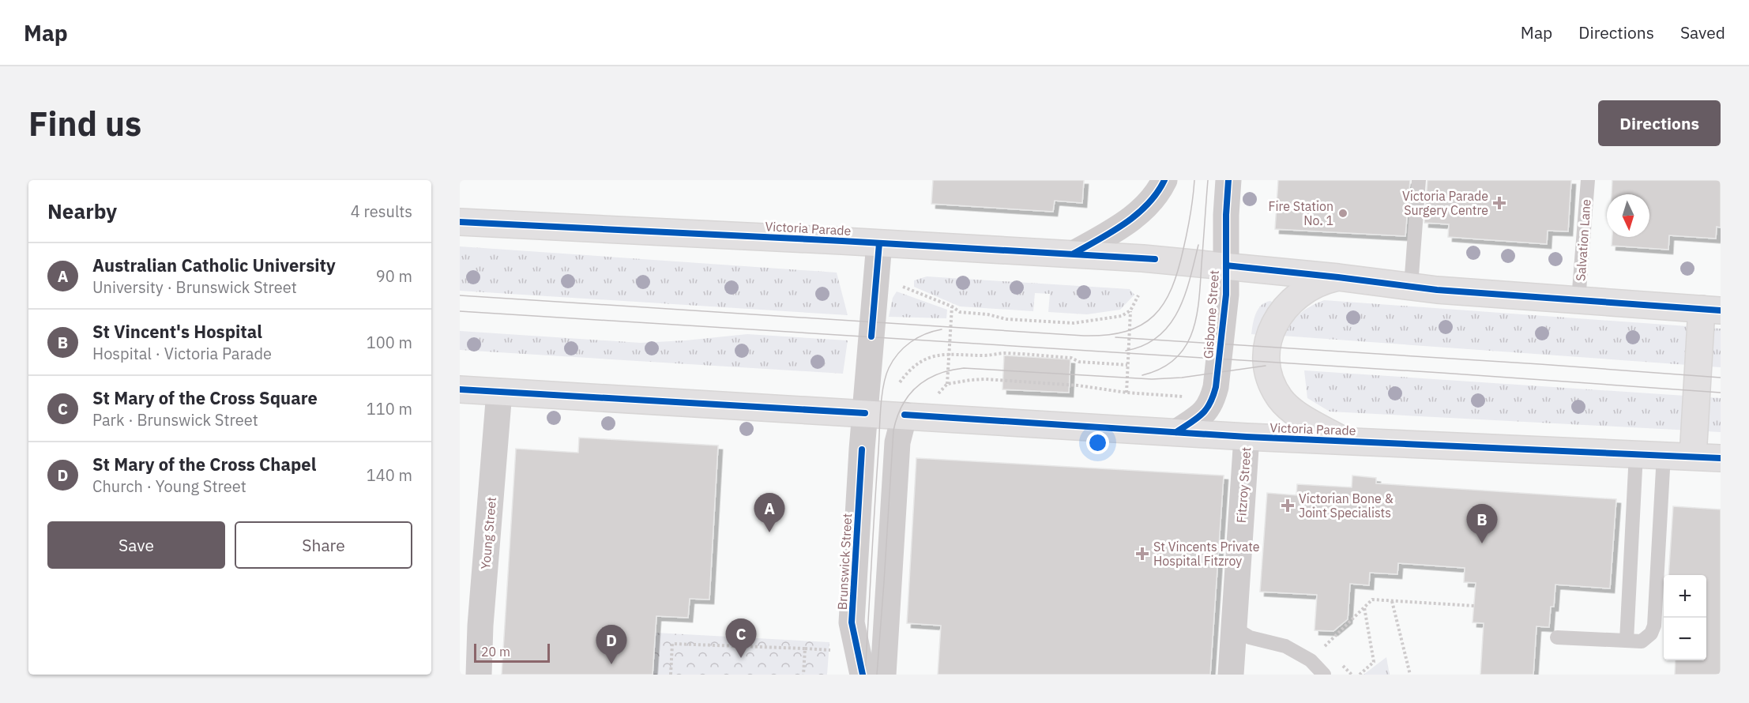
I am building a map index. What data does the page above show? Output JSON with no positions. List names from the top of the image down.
{
  "streets": {
    "main road": ["Victoria Parade"],
    "street": [
      "Gisborne Street",
      "Fitzroy Street",
      "Young Street",
      "Brunswick Street"
    ],
    "lane": ["Salvation Lane"]
  },
  "crossings": [
    ["Victoria Parade", "Salvation Lane"],
    ["Victoria Parade", "Gisborne Street"],
    ["Victoria Parade", "Fitzroy Street"],
    ["Victoria Parade", "Young Street"],
    ["Victoria Parade", "Brunswick Street"]
  ],
  "places": {
    "health": ["Victoria Parade Surgery Centre", "Victorian Bone & Joint Specialists", "St Vincents Private Hospital Fitzroy"],
    "other": ["Fire Station No. 1"]
  },
  "scale_bar": "20 m",
  "north": "bottom",
  "page": {
    "header": "Map",
    "nav": ["Map", "Directions", "Saved"],
    "buttons": [
      "Directions",
      ["Save", "Share"]
    ],
    "title": "Find us",
    "heading": ["Nearby", "4 results"],
    "list": [
      {
        "mark": "A",
        "name": "Australian Catholic University",
        "note": "University · Brunswick Street",
        "value": "90 m"
      },
      {
        "mark": "B",
        "name": "St Vincent's Hospital",
        "note": "Hospital · Victoria Parade",
        "value": "100 m"
      },
      {
        "mark": "C",
        "name": "St Mary of the Cross Square",
        "note": "Park · Brunswick Street",
        "value": "110 m"
      },
      {
        "mark": "D",
        "name": "St Mary of the Cross Chapel",
        "note": "Church · Young Street",
        "value": "140 m"
      }
    ],
    "pins": [
      "A",
      "B",
      "C",
      "D"
    ],
    "map_buttons": ["+", "−"],
    "scale": "20 m"
  }
}
